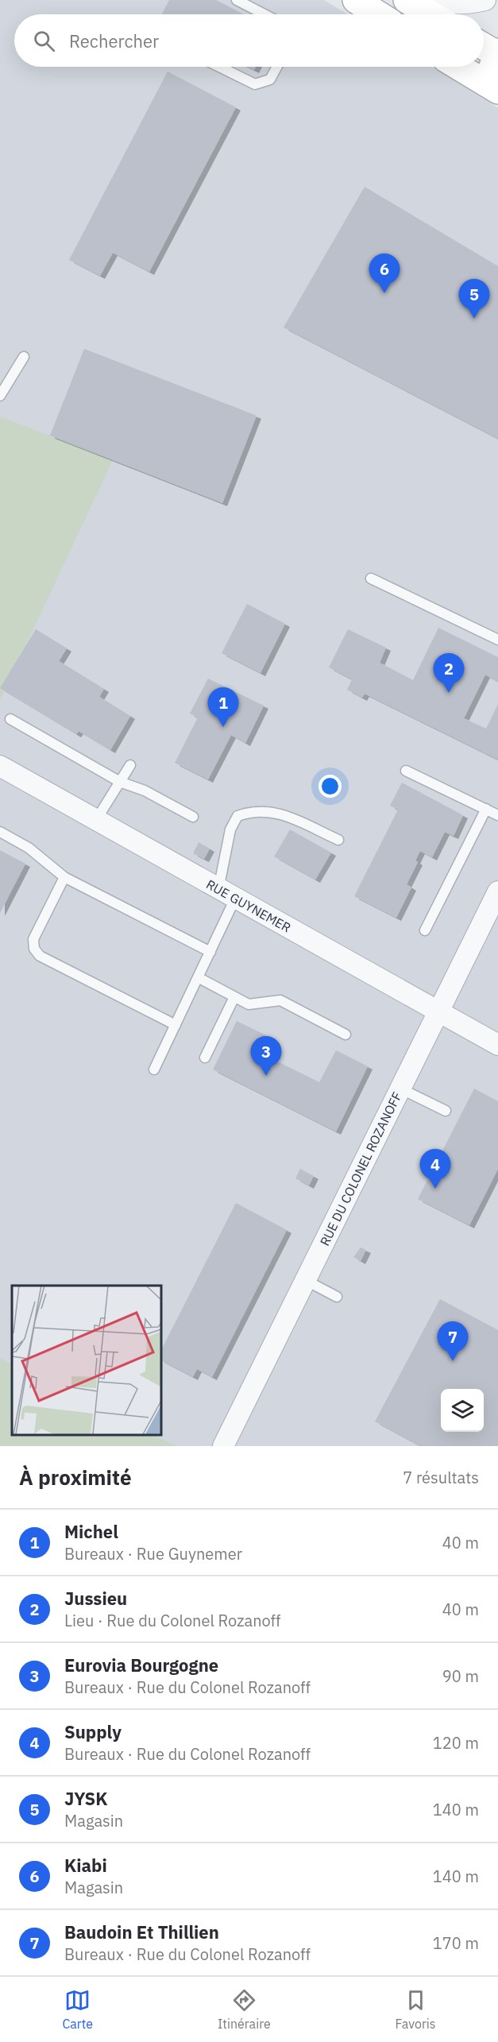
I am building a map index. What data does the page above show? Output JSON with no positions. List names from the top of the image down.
{
  "streets": {
    "street": ["RUE GUYNEMER", "RUE DU COLONEL ROZANOFF"]
  },
  "crossings": [
    ["RUE GUYNEMER", "RUE DU COLONEL ROZANOFF"]
  ],
  "page": {
    "search": "Rechercher",
    "pins": [
      "6",
      "5",
      "2",
      "1",
      "3",
      "4",
      "7"
    ],
    "heading": ["À proximité", "7 résultats"],
    "list": [
      {
        "mark": "1",
        "name": "Michel",
        "note": "Bureaux · Rue Guynemer",
        "value": "40 m"
      },
      {
        "mark": "2",
        "name": "Jussieu",
        "note": "Lieu · Rue du Colonel Rozanoff",
        "value": "40 m"
      },
      {
        "mark": "3",
        "name": "Eurovia Bourgogne",
        "note": "Bureaux · Rue du Colonel Rozanoff",
        "value": "90 m"
      },
      {
        "mark": "4",
        "name": "Supply",
        "note": "Bureaux · Rue du Colonel Rozanoff",
        "value": "120 m"
      },
      {
        "mark": "5",
        "name": "JYSK",
        "note": "Magasin",
        "value": "140 m"
      },
      {
        "mark": "6",
        "name": "Kiabi",
        "note": "Magasin",
        "value": "140 m"
      },
      {
        "mark": "7",
        "name": "Baudoin Et Thillien",
        "note": "Bureaux · Rue du Colonel Rozanoff",
        "value": "170 m"
      }
    ],
    "nav": ["Carte", "Itinéraire", "Favoris"]
  }
}
